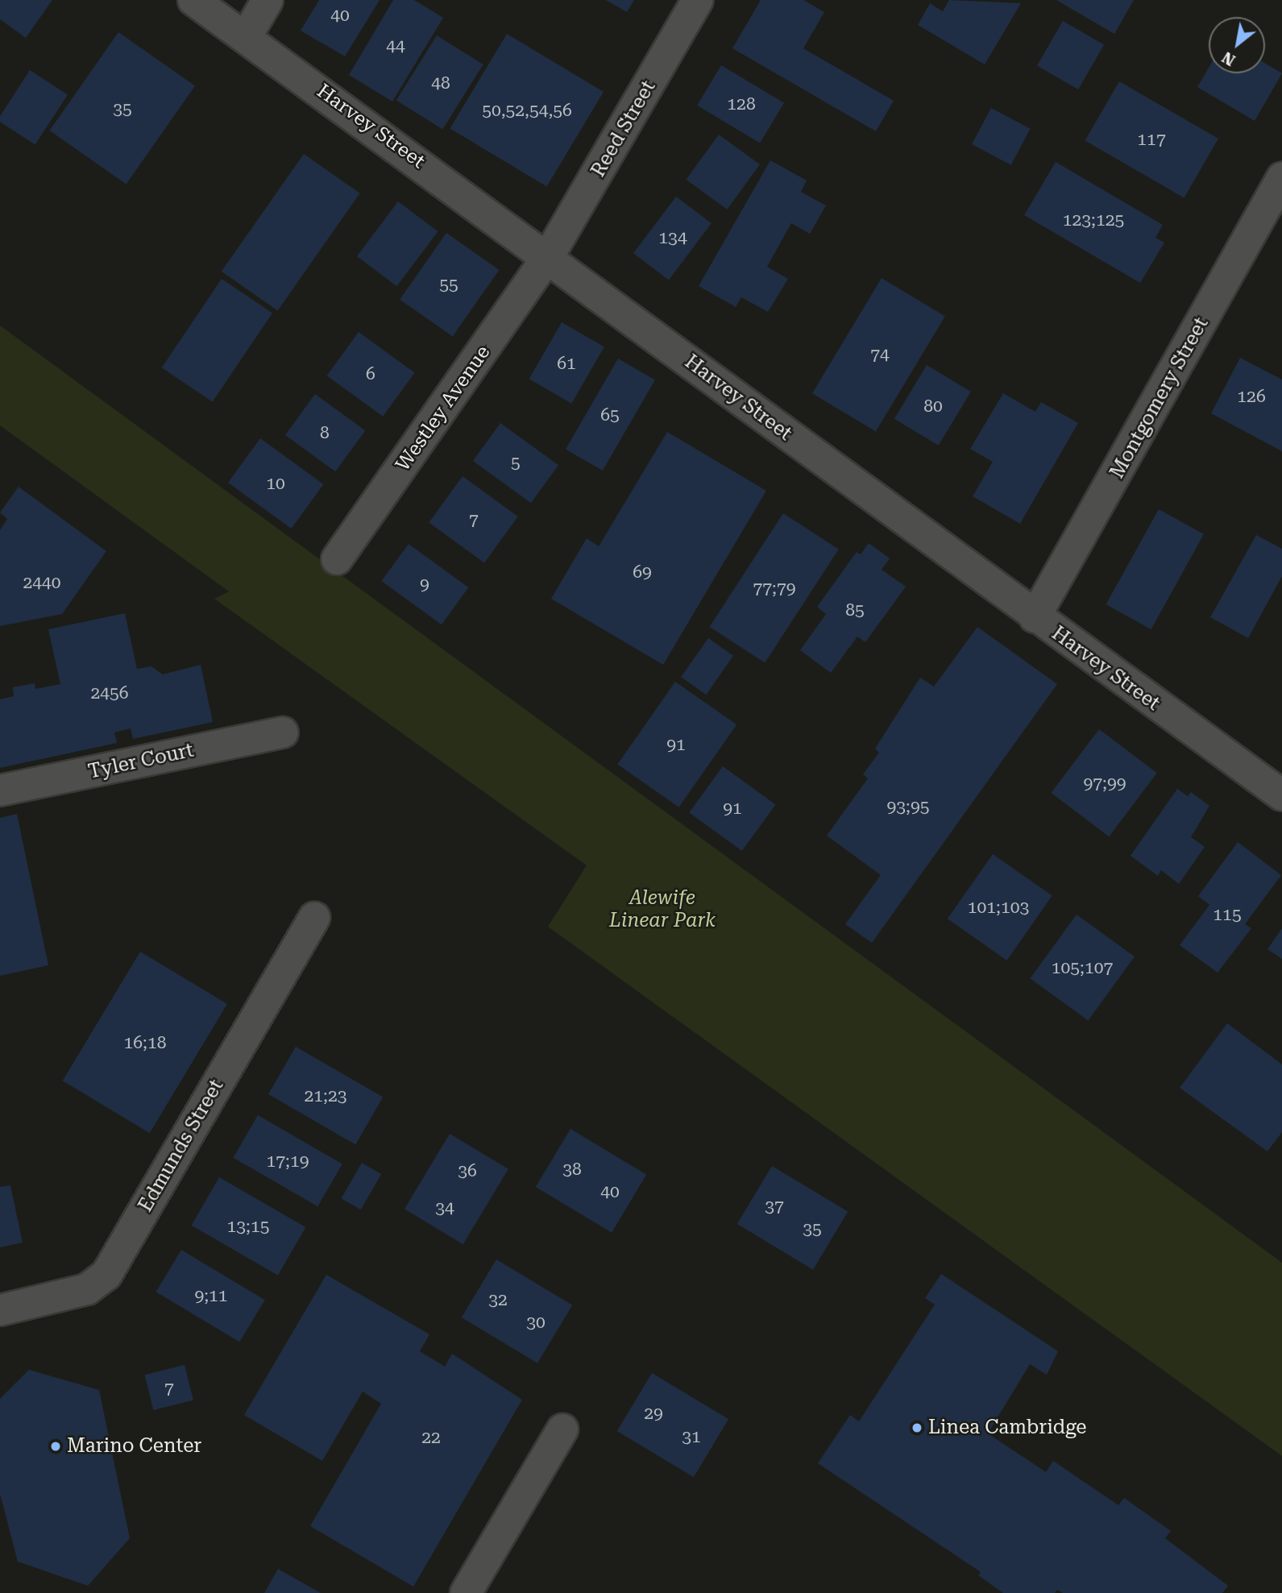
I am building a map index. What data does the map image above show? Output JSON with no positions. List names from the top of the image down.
{
  "streets": {
    "street": [
      "Harvey Street",
      "Reed Street",
      "Montgomery Street",
      "Westley Avenue",
      "Tyler Court",
      "Edmunds Street"
    ]
  },
  "crossings": [
    ["Harvey Street", "Reed Street"],
    ["Harvey Street", "Montgomery Street"],
    ["Harvey Street", "Westley Avenue"],
    ["Reed Street", "Westley Avenue"]
  ],
  "parks": ["Alewife Linear Park"],
  "places": ["Linea Cambridge", "Marino Center"],
  "house_numbers": [
    "40",
    "44",
    "48",
    "128",
    "35",
    "50,52,54,56",
    "117",
    "123;125",
    "134",
    "55",
    "74",
    "61",
    "6",
    "126",
    "80",
    "65",
    "8",
    "5",
    "10",
    "7",
    "69",
    "2440",
    "9",
    "77;79",
    "85",
    "2456",
    "91",
    "97;99",
    "93;95",
    "91",
    "101;103",
    "115",
    "105;107",
    "16;18",
    "21;23",
    "17;19",
    "38",
    "36",
    "40",
    "37",
    "34",
    "13;15",
    "35",
    "9;11",
    "32",
    "30",
    "7",
    "29",
    "31",
    "22"
  ],
  "north": "bottom left"
}
